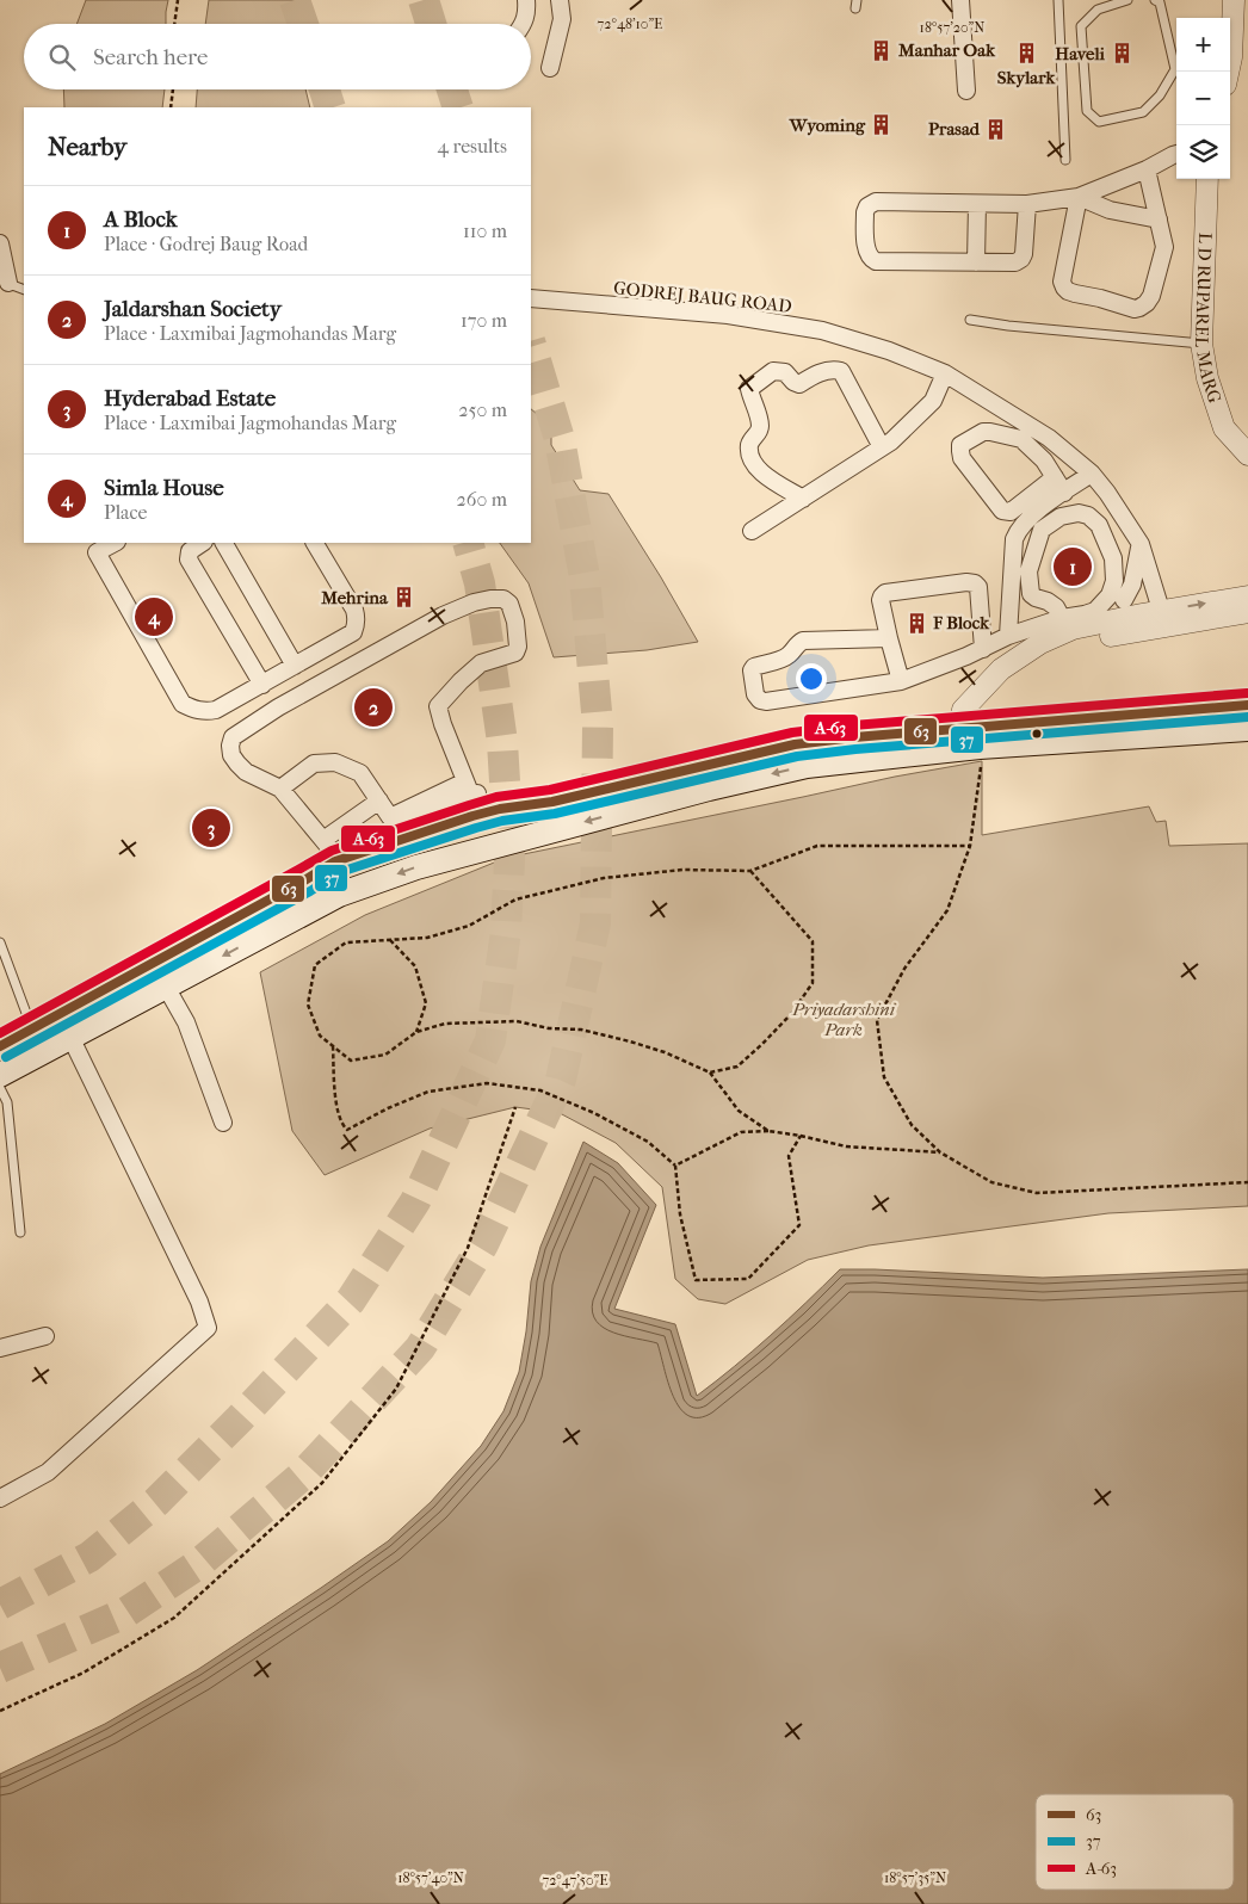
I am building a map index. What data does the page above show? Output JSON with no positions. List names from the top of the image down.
{
  "streets": {
    "street": ["GODREJ BAUG ROAD", "L D RUPAREL MARG"]
  },
  "parks": ["Priyadarshini Park"],
  "places": {
    "building": [
      "Manhar Oak",
      "Skylark",
      "Haveli",
      "Wyoming",
      "Prasad",
      "Mehrina",
      "F Block"
    ]
  },
  "lines": ["transit line A-63", "transit line 63", "transit line 37"],
  "legend": ["63", "37", "A-63"],
  "page": {
    "map_buttons": ["+", "−"],
    "search": "Search here",
    "heading": ["Nearby", "4 results"],
    "list": [
      {
        "mark": "1",
        "name": "A Block",
        "note": "Place · Godrej Baug Road",
        "value": "110 m"
      },
      {
        "mark": "2",
        "name": "Jaldarshan Society",
        "note": "Place · Laxmibai Jagmohandas Marg",
        "value": "170 m"
      },
      {
        "mark": "3",
        "name": "Hyderabad Estate",
        "note": "Place · Laxmibai Jagmohandas Marg",
        "value": "250 m"
      },
      {
        "mark": "4",
        "name": "Simla House",
        "note": "Place",
        "value": "260 m"
      }
    ],
    "pins": [
      "1",
      "4",
      "2",
      "3"
    ]
  },
  "coordinates": [
    "72°48'10\"E",
    "18°57'20\"N",
    "18°57'40\"N",
    "18°57'35\"N",
    "72°47'50\"E"
  ]
}
